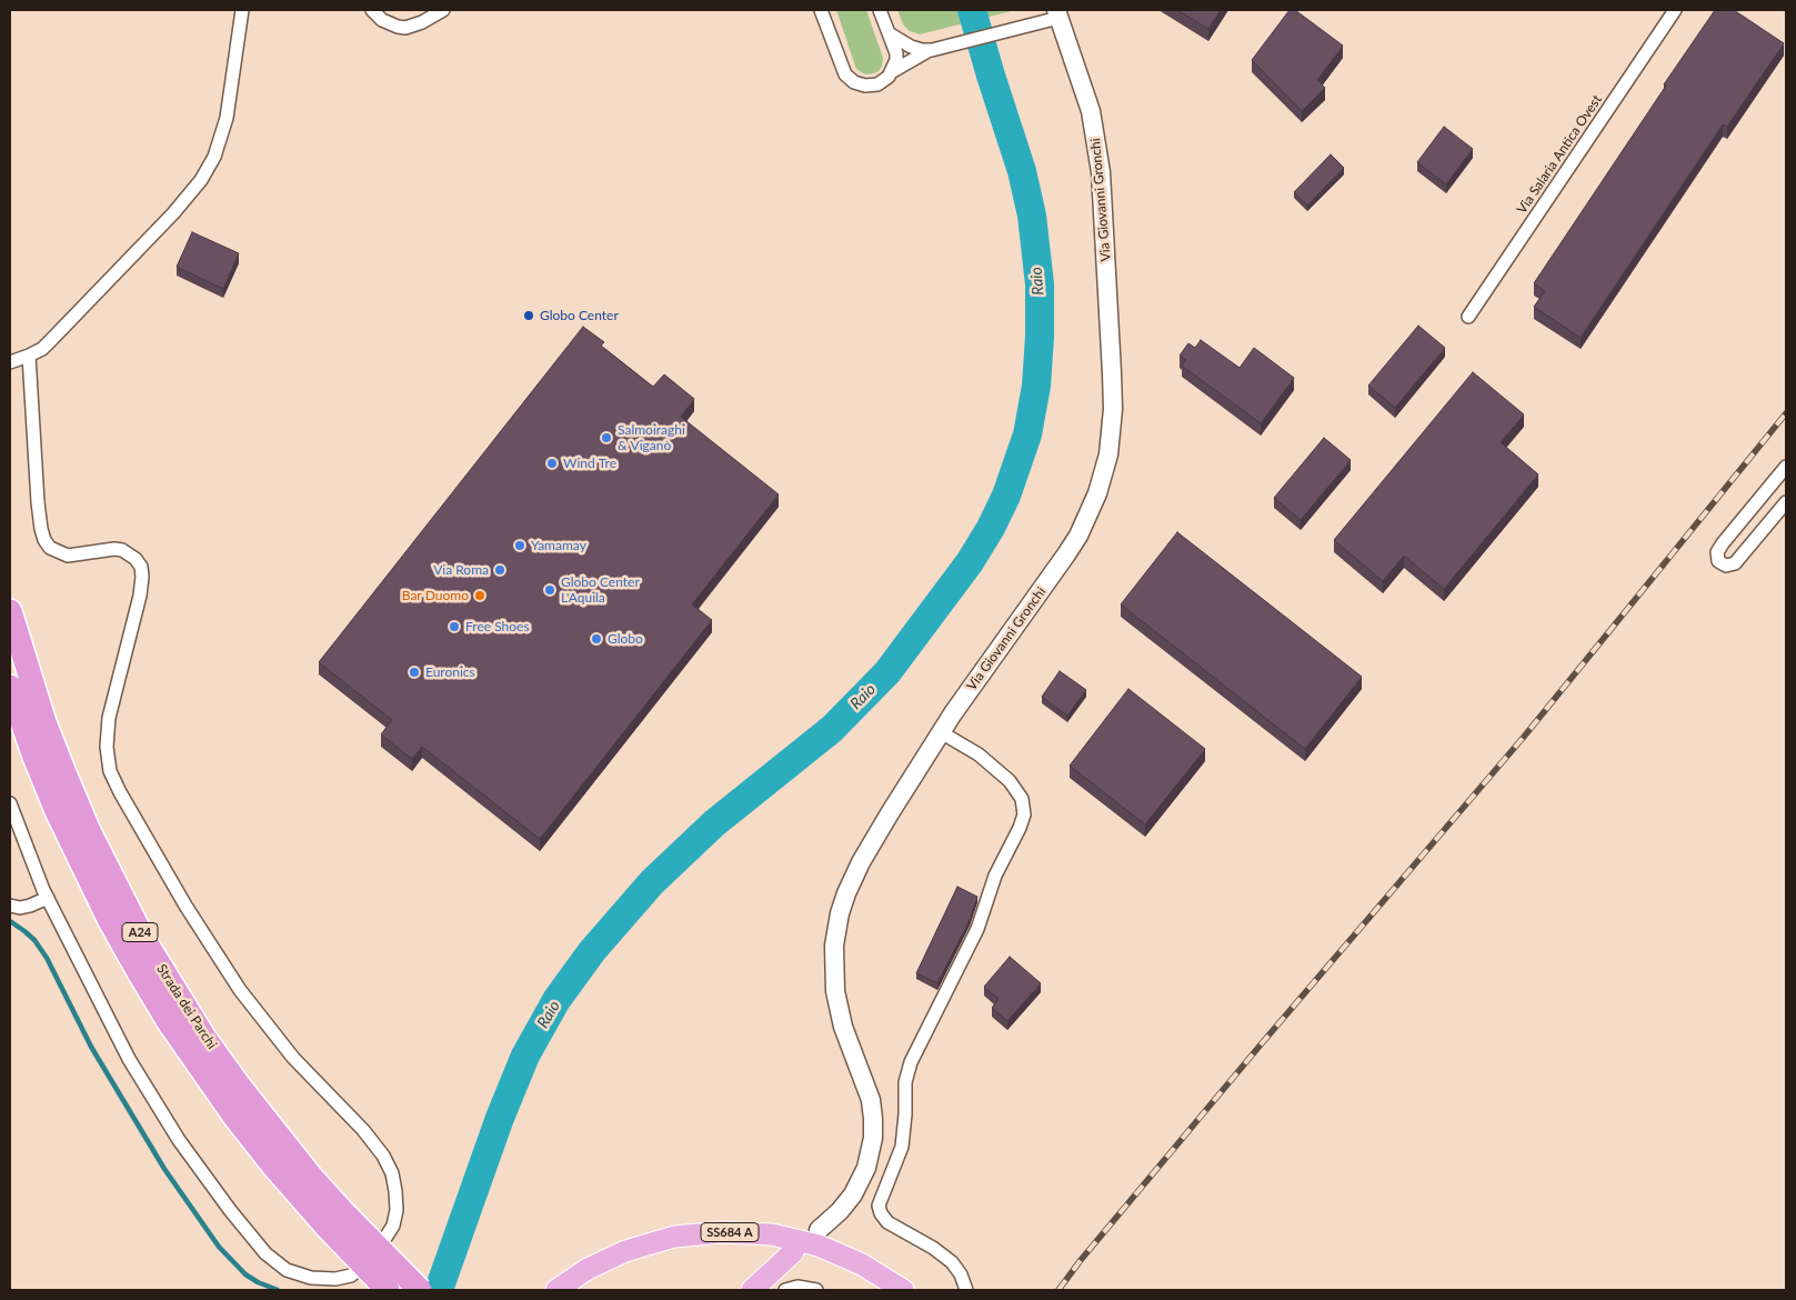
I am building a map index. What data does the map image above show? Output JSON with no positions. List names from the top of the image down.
{
  "streets": {
    "highway": ["A24", "Strada dei Parchi", "SS684 A"],
    "main road": ["Via Giovanni Gronchi"],
    "street": ["Via Salaria Antica Ovest"]
  },
  "water": ["Raio"],
  "places": [
    "Globo Center",
    "Salmoiraghi & Viganò",
    "Wind Tre",
    "Yamamay",
    "Via Roma",
    "Globo Center L'Aquila",
    "Bar Duomo",
    "Free Shoes",
    "Globo",
    "Euronics"
  ]
}
